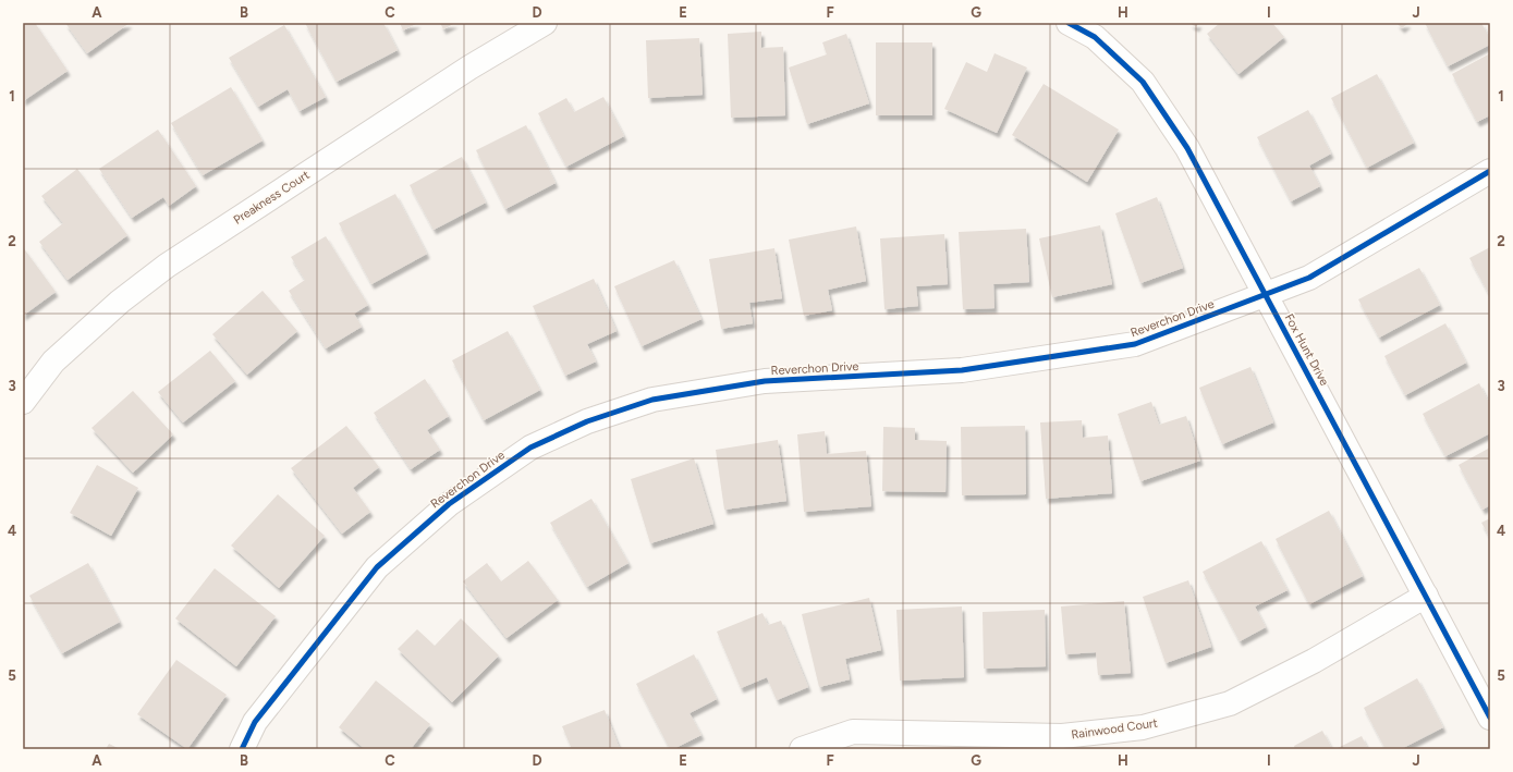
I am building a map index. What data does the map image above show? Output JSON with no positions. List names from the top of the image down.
{
  "streets": {
    "street": [
      "Preakness Court",
      "Reverchon Drive",
      "Fox Hunt Drive",
      "Rainwood Court"
    ]
  },
  "crossings": [
    ["Reverchon Drive", "Fox Hunt Drive"],
    ["Fox Hunt Drive", "Rainwood Court"]
  ],
  "grid": {
    "columns": [
      "A",
      "B",
      "C",
      "D",
      "E",
      "F",
      "G",
      "H",
      "I",
      "J"
    ],
    "rows": [
      "1",
      "2",
      "3",
      "4",
      "5"
    ]
  }
}
